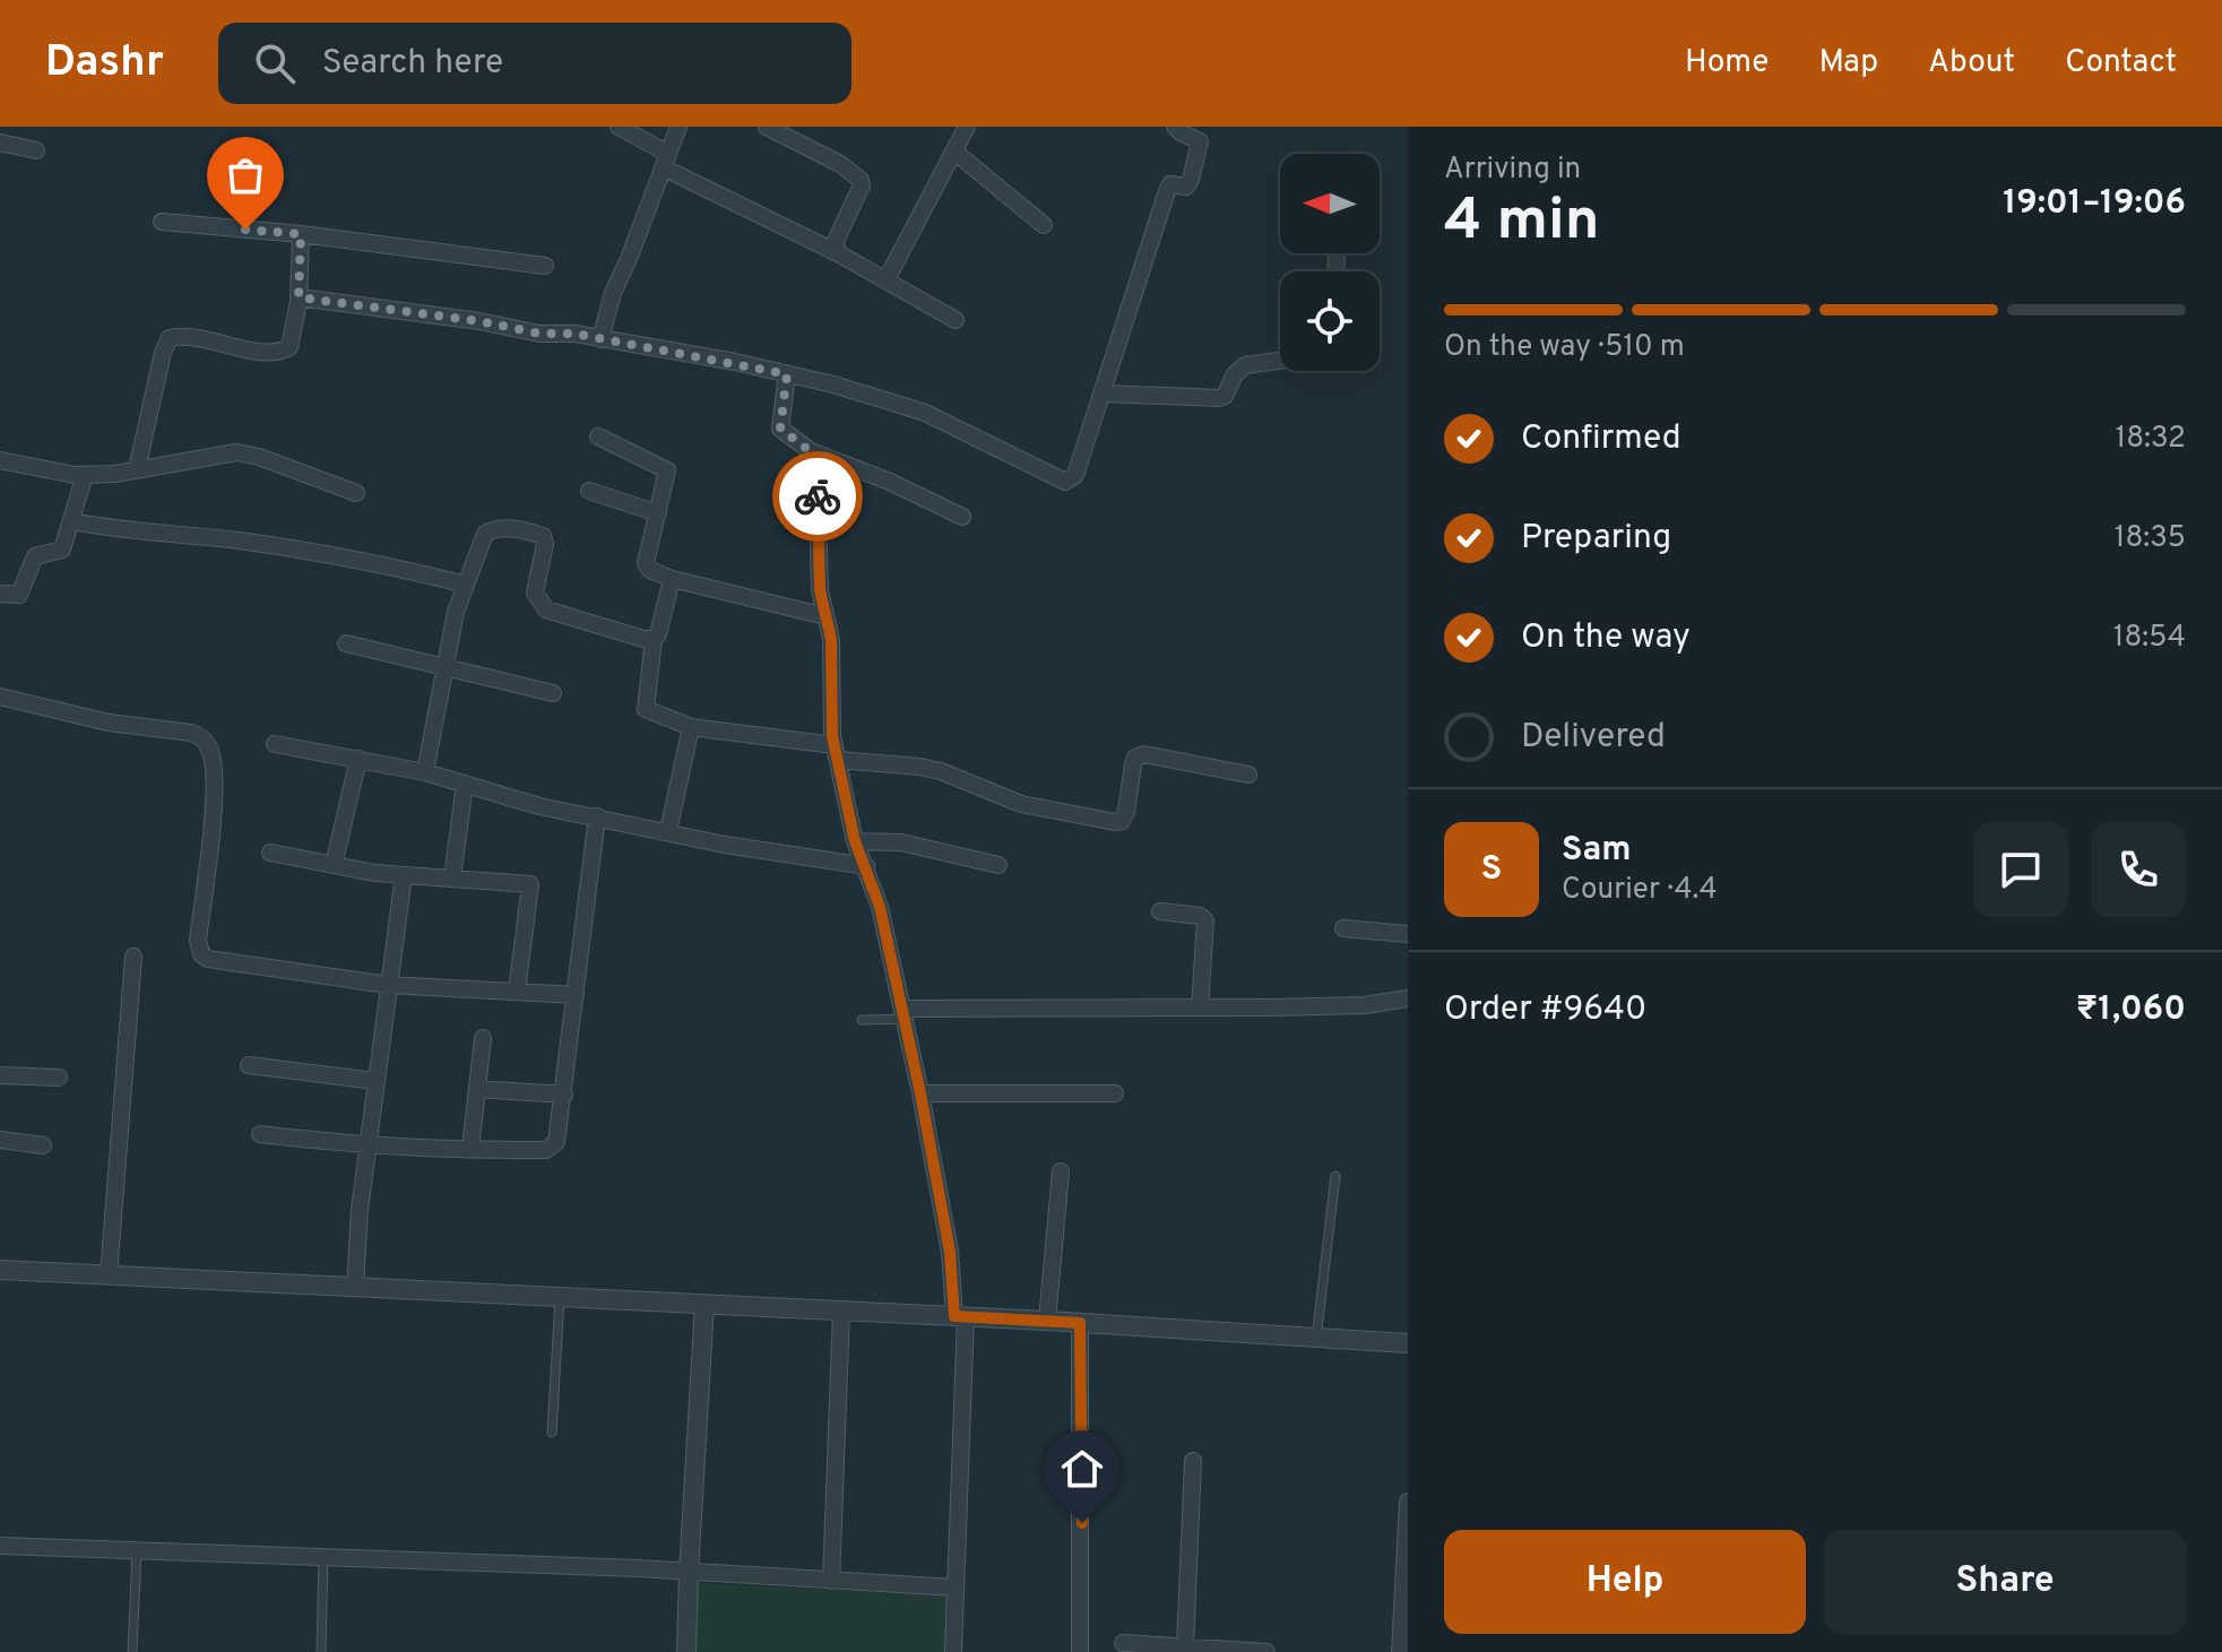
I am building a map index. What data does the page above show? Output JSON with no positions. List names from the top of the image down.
{
  "north": "left",
  "page": {
    "header": "Dashr",
    "search": "Search here",
    "nav": [
      "Home",
      "Map",
      "About",
      "Contact"
    ],
    "heading": ["4 min", "Arriving in", "19:01–19:06"],
    "panel": [
      "Sam",
      "Courier · 4.4",
      "Order #9640",
      "₹1,060"
    ],
    "bar": "On the way · 510 m",
    "list": [
      ["Confirmed", "18:32"],
      ["Preparing", "18:35"],
      ["On the way", "18:54"],
      "Delivered"
    ],
    "round": "S",
    "buttons": ["Help", "Share"]
  }
}
